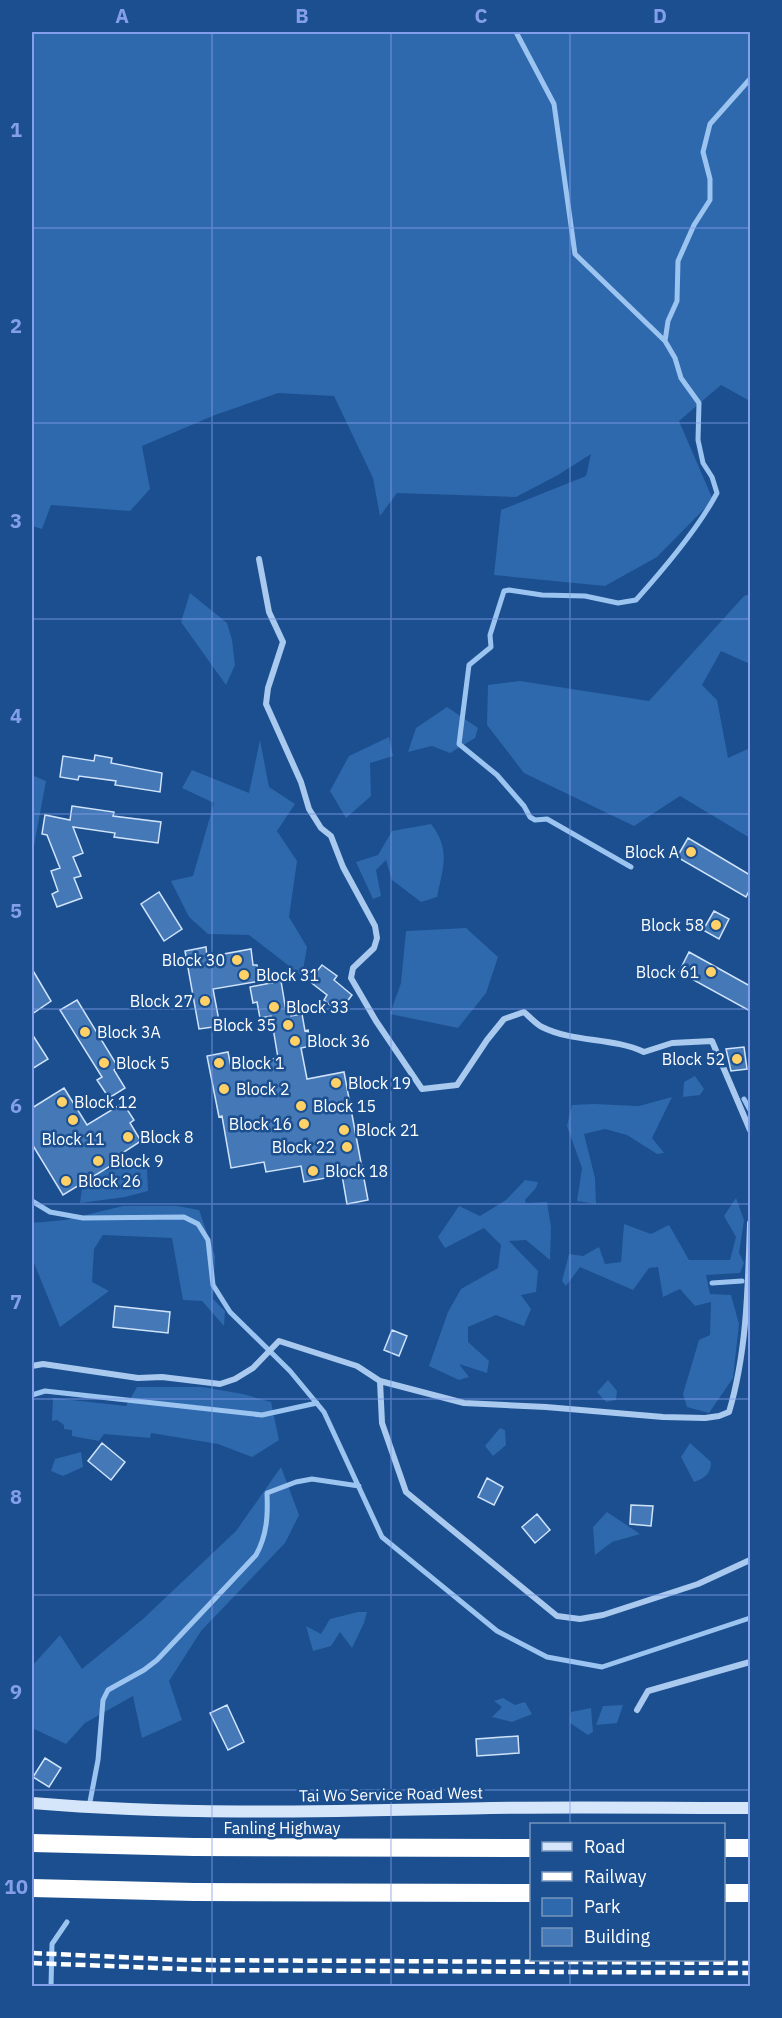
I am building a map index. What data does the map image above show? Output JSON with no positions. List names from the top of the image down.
{
  "streets": {
    "highway": ["Fanling Highway"],
    "main road": ["Tai Wo Service Road West"]
  },
  "places": [
    "Block A",
    "Block 58",
    "Block 30",
    "Block 61",
    "Block 31",
    "Block 27",
    "Block 33",
    "Block 35",
    "Block 3A",
    "Block 36",
    "Block 52",
    "Block 5",
    "Block 1",
    "Block 19",
    "Block 2",
    "Block 12",
    "Block 15",
    "Block 11",
    "Block 16",
    "Block 21",
    "Block 8",
    "Block 22",
    "Block 9",
    "Block 18",
    "Block 26"
  ],
  "legend": [
    "Road",
    "Railway",
    "Park",
    "Building"
  ],
  "grid": {
    "columns": [
      "A",
      "B",
      "C",
      "D"
    ],
    "rows": [
      "1",
      "2",
      "3",
      "4",
      "5",
      "6",
      "7",
      "8",
      "9",
      "10"
    ]
  }
}
